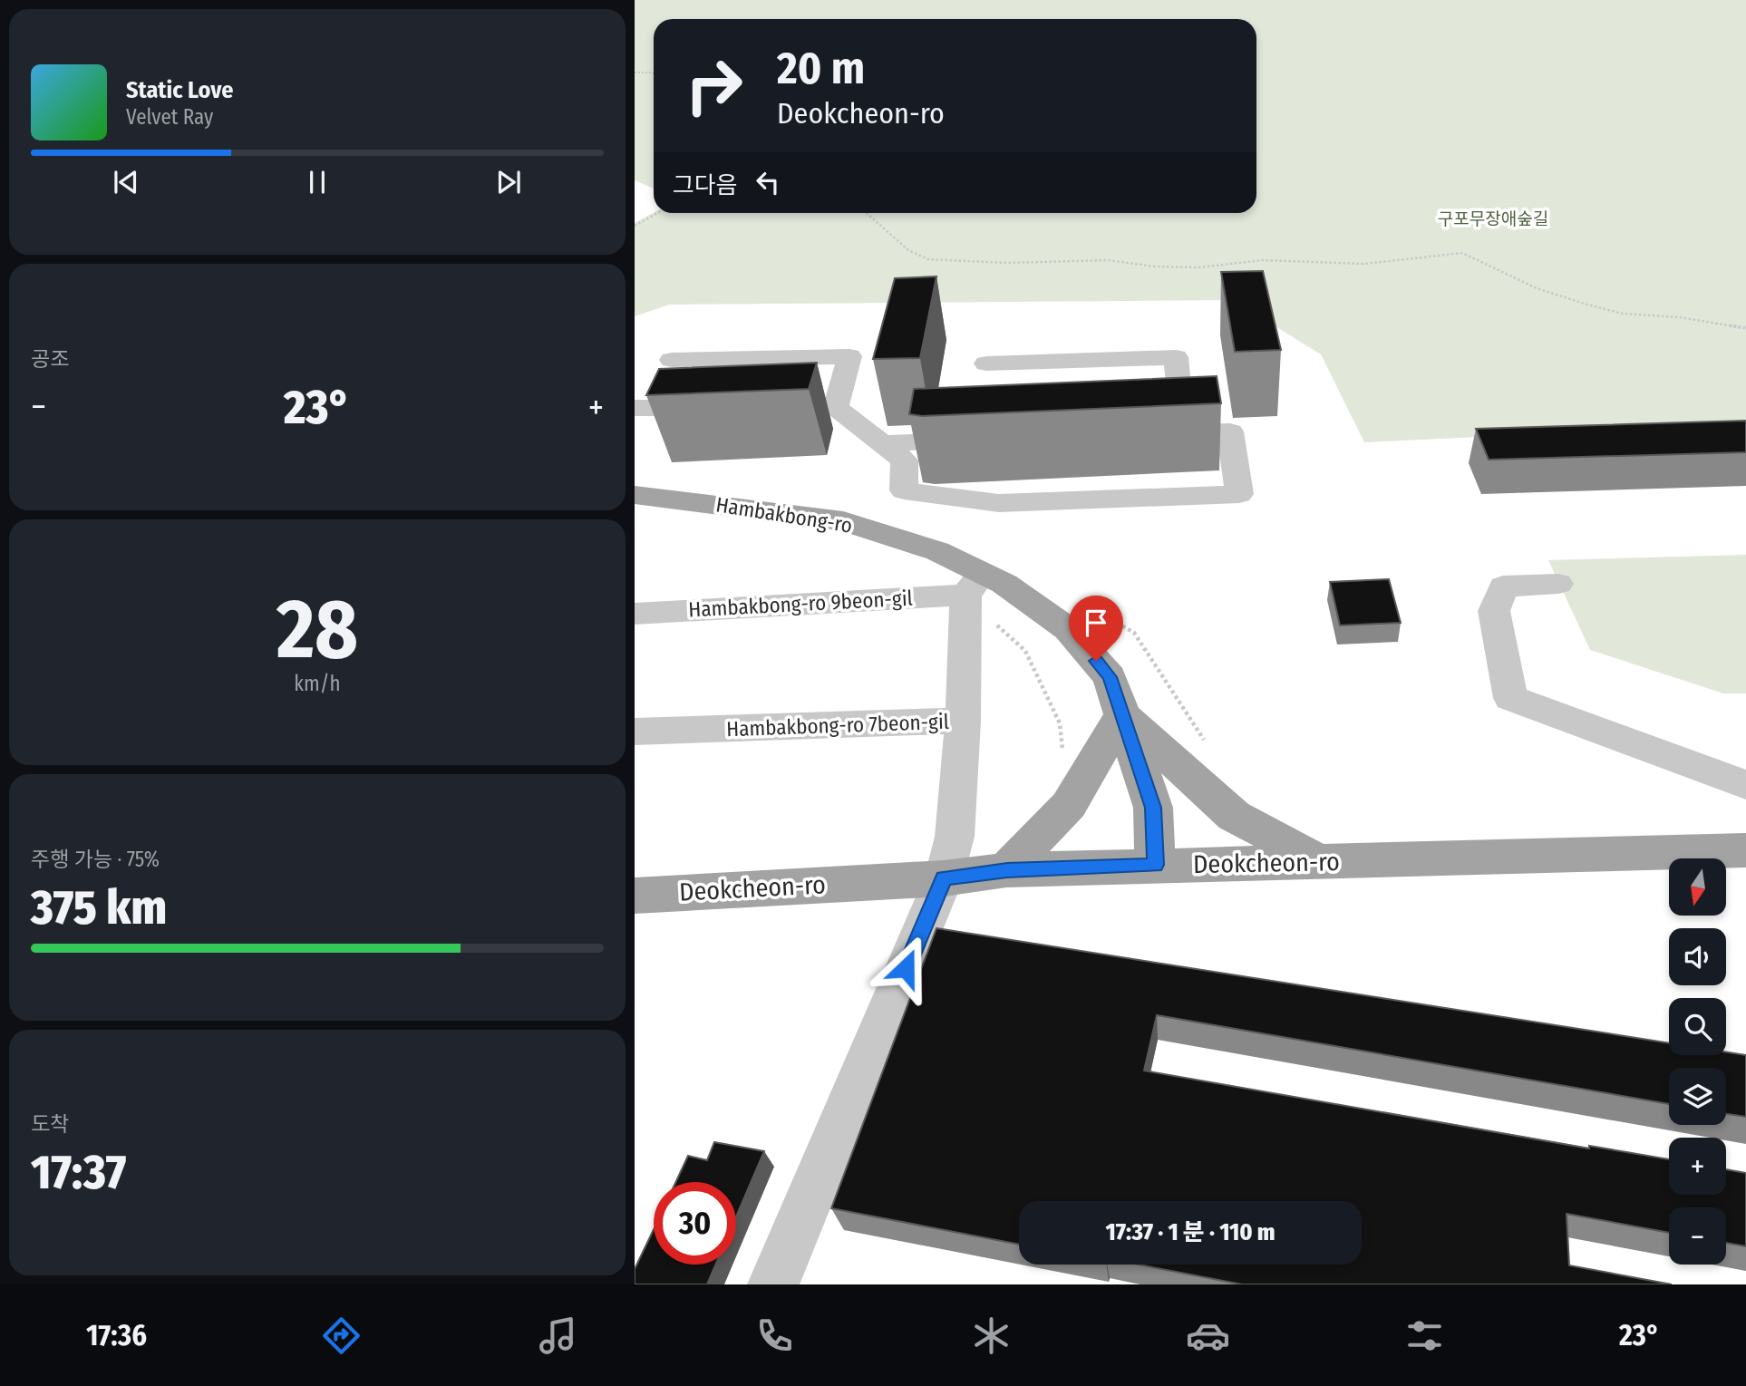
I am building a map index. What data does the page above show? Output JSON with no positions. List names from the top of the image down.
{
  "streets": {
    "main road": ["Hambakbong-ro", "Deokcheon-ro"],
    "street": ["Hambakbong-ro 9beon-gil", "Hambakbong-ro 7beon-gil"]
  },
  "crossings": [
    ["Hambakbong-ro", "Hambakbong-ro 9beon-gil"],
    ["Hambakbong-ro", "Hambakbong-ro 7beon-gil"],
    ["Hambakbong-ro", "Deokcheon-ro"],
    ["Hambakbong-ro 9beon-gil", "Hambakbong-ro 7beon-gil"]
  ],
  "parks": ["구포무장애숲길"],
  "north": "bottom",
  "page": {
    "turn": ["20 m", "Deokcheon-ro"],
    "song": ["Static Love", "Velvet Ray"],
    "then": "그다음",
    "tile": [
      "공조",
      ["28", "km/h"],
      ["주행 가능 · 75%", "375 km"],
      ["도착", "17:37"]
    ],
    "heat": ["−", "23°", "+"],
    "map_buttons": ["+", "−"],
    "limit": "30",
    "trip": "17:37 · 1 분 · 110 m",
    "tabs": ["17:36", "23°"]
  }
}
